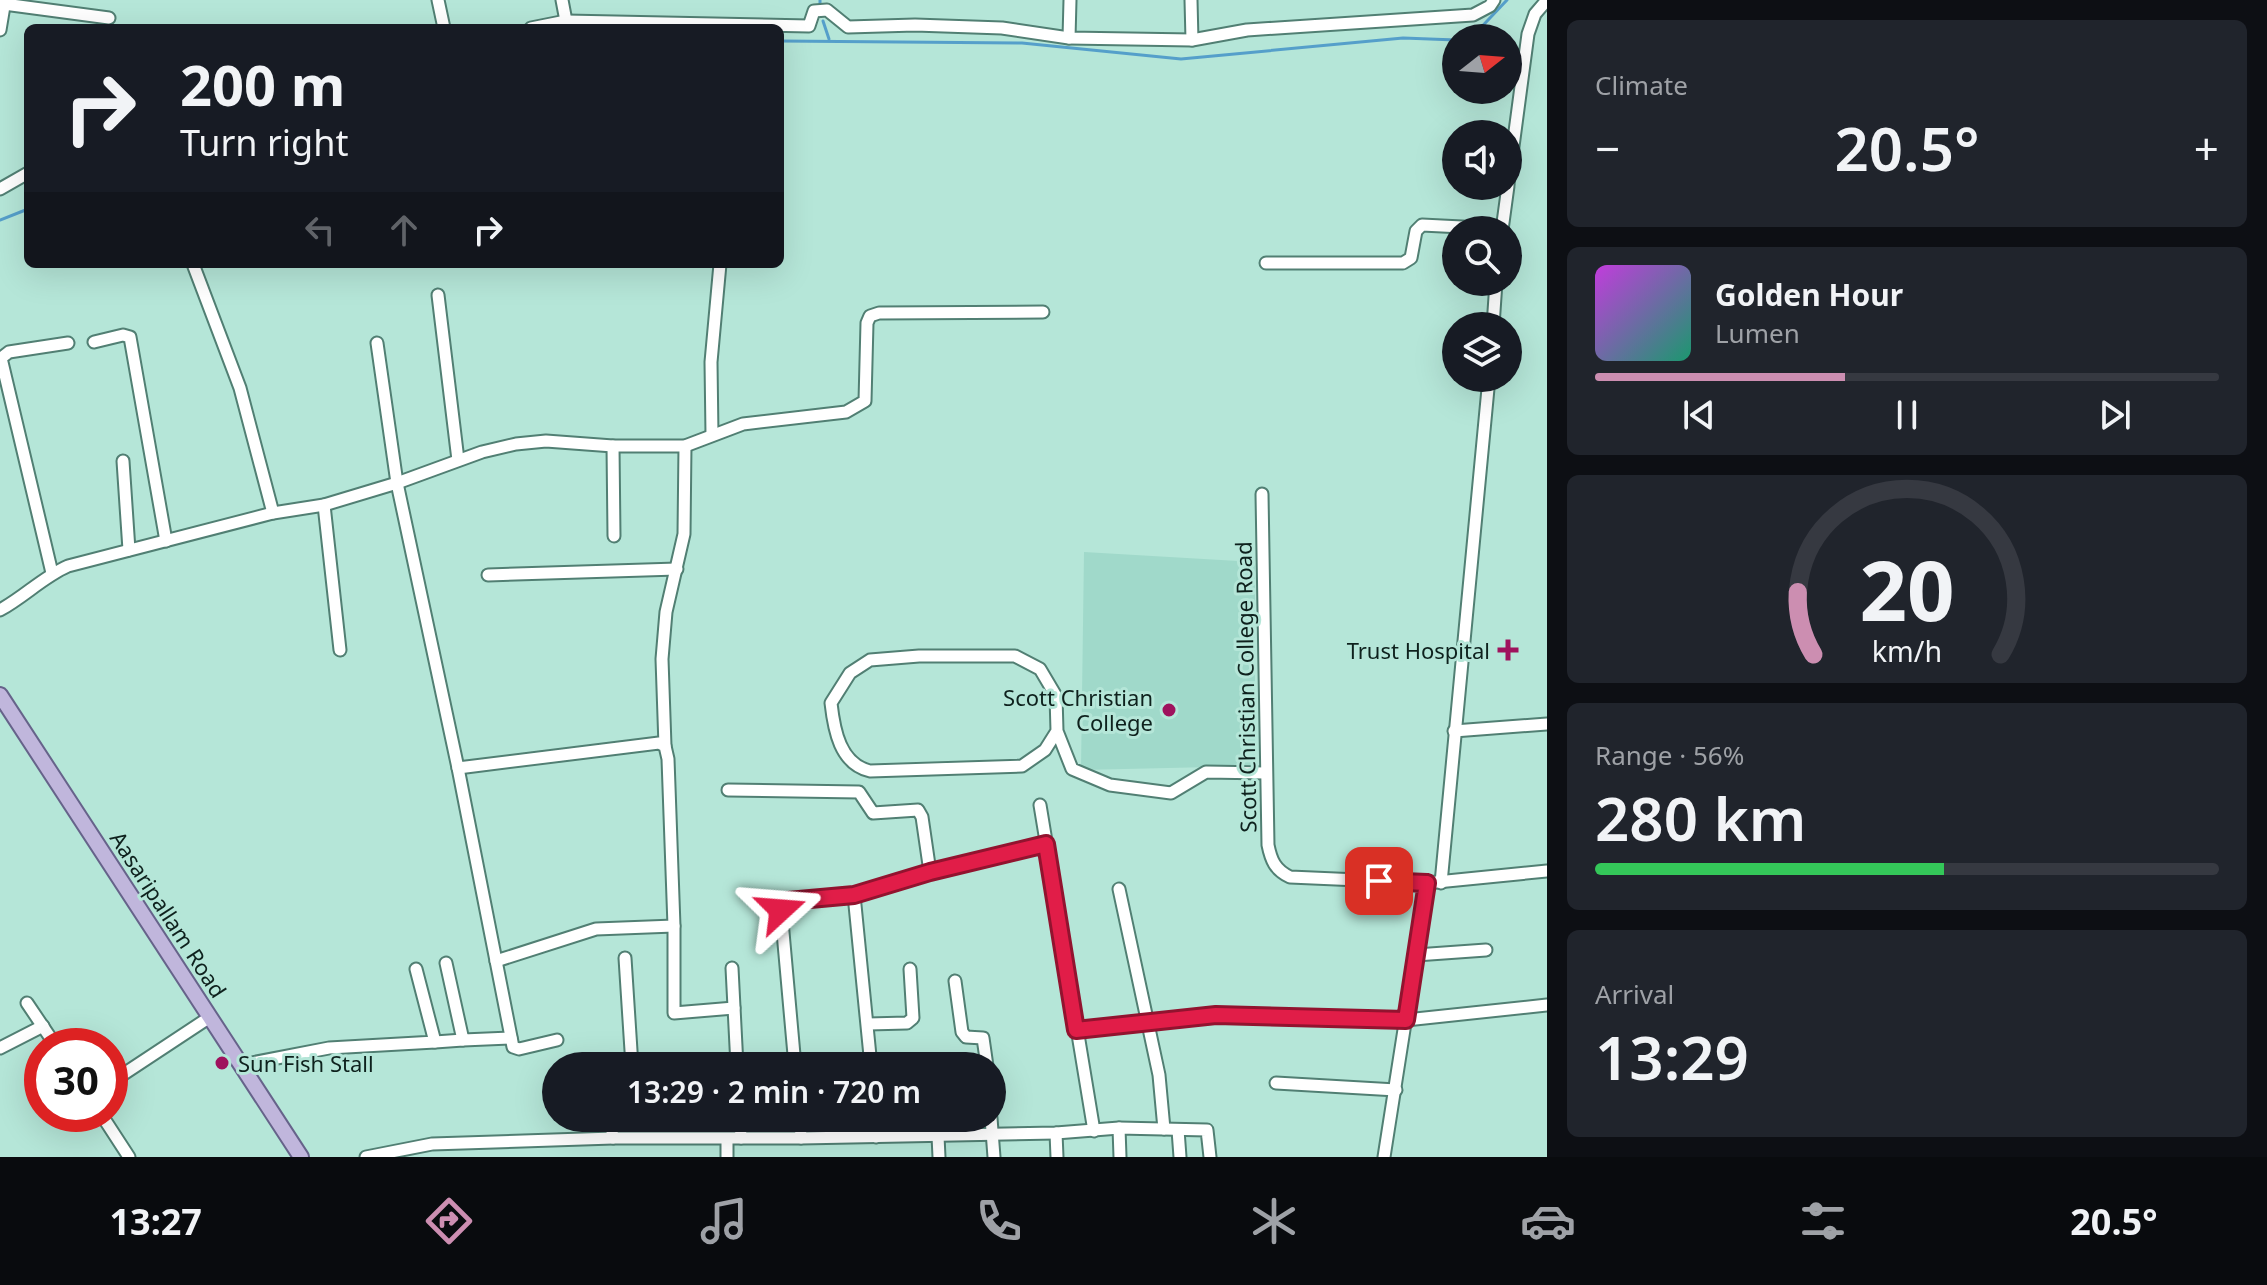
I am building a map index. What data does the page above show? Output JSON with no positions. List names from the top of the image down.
{
  "streets": {
    "main road": ["Aasaripallam Road"],
    "street": ["Scott Christian College Road"]
  },
  "places": {
    "health": ["Trust Hospital"],
    "other": ["Scott Christian College", "Sun Fish Stall"]
  },
  "north": "right",
  "page": {
    "tile": [
      "Climate",
      ["Range · 56%", "280 km"],
      ["Arrival", "13:29"]
    ],
    "turn": ["200 m", "Turn right"],
    "heat": ["−", "20.5°", "+"],
    "song": ["Golden Hour", "Lumen"],
    "limit": "30",
    "trip": "13:29 · 2 min · 720 m",
    "tabs": ["13:27", "20.5°"],
    "gauge": ["20", "km/h"]
  }
}
